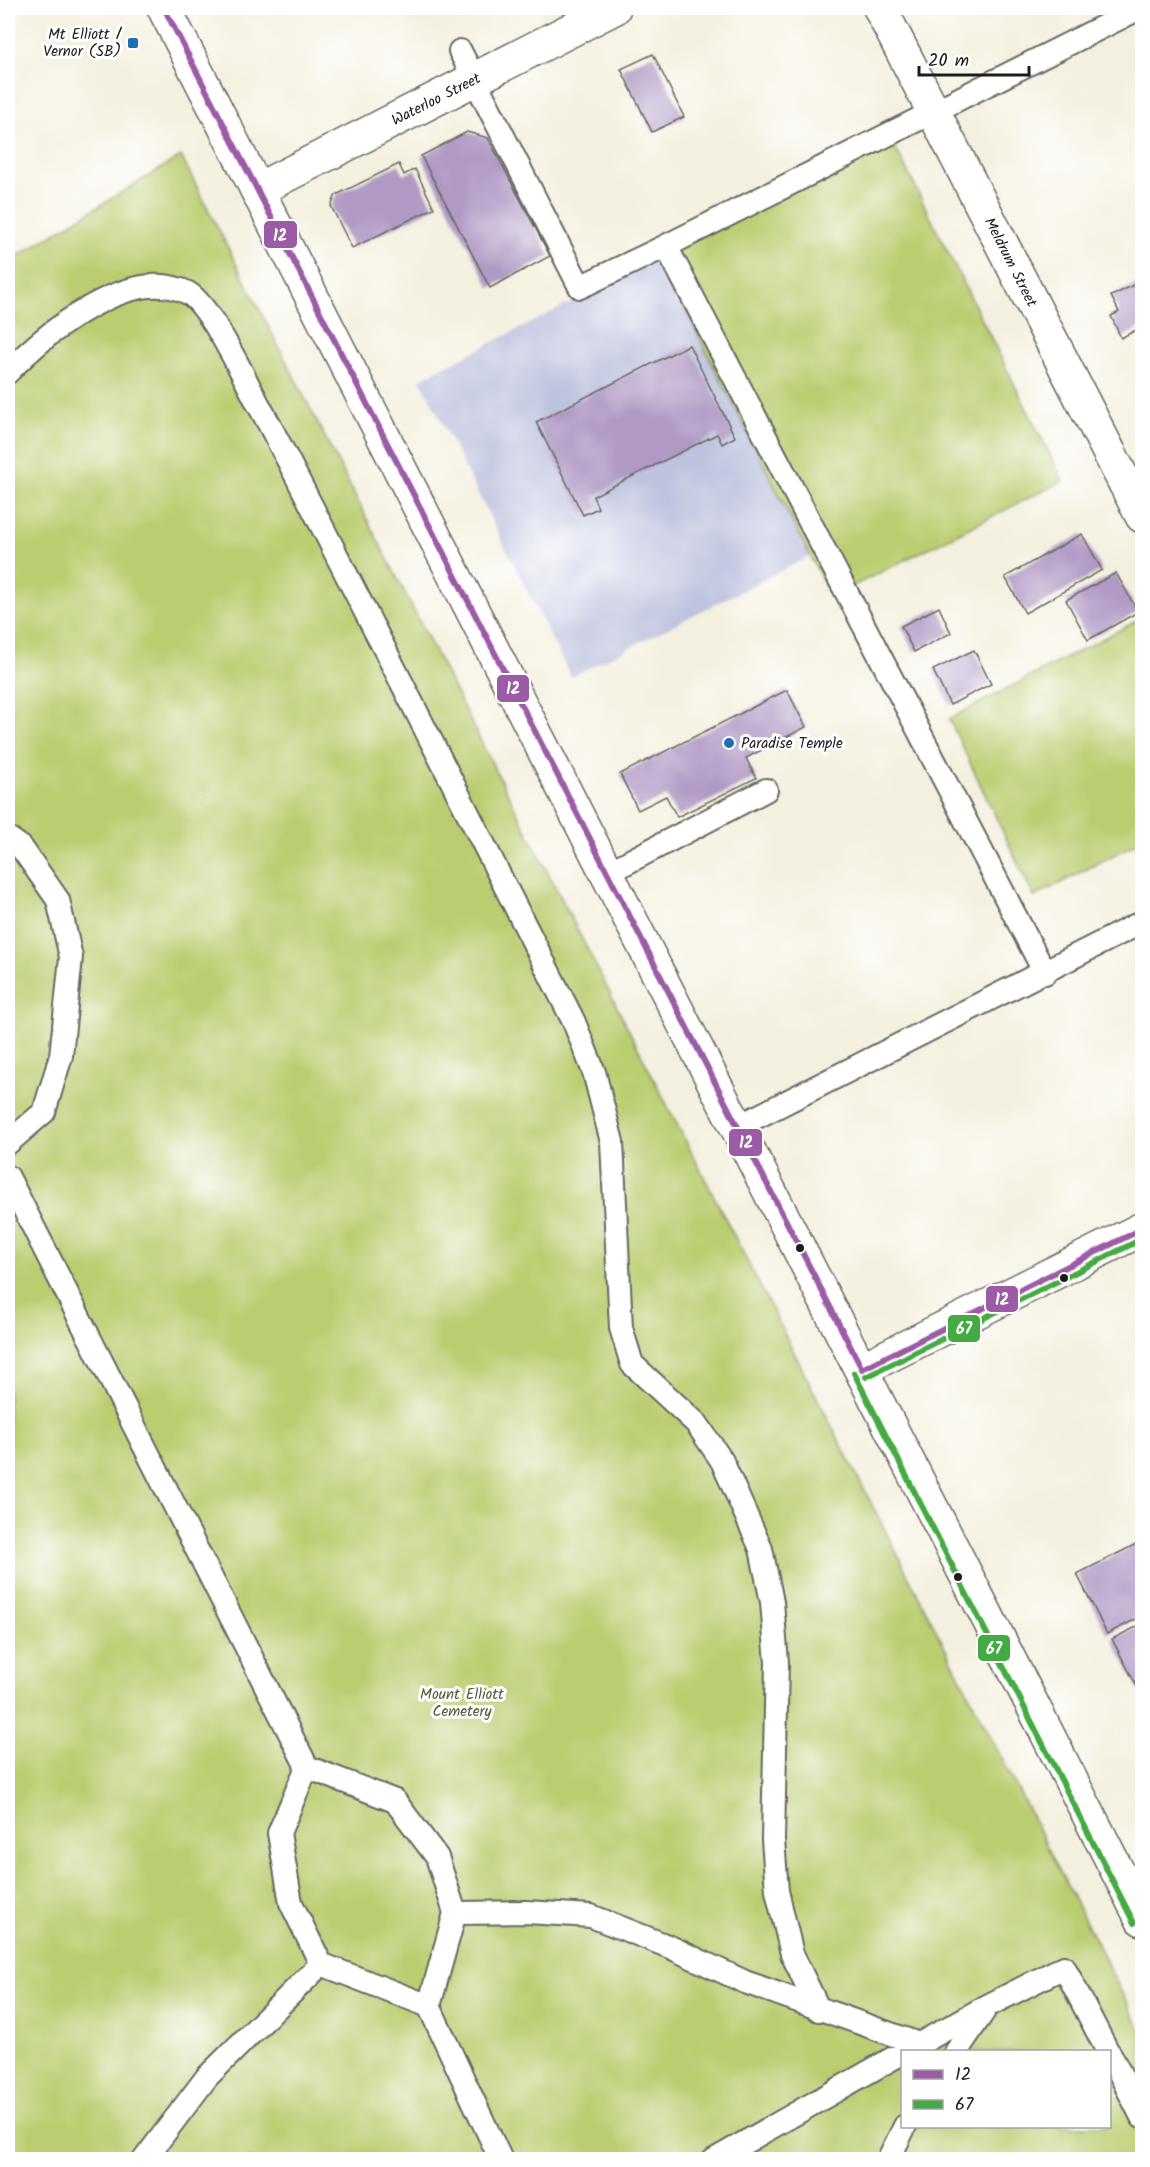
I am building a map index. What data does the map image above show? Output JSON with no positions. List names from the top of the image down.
{
  "streets": {
    "main road": ["Waterloo Street", "Meldrum Street"]
  },
  "parks": ["Mount Elliott Cemetery"],
  "places": {
    "transit": ["Mt Elliott / Vernor (SB)"],
    "other": ["Paradise Temple"]
  },
  "lines": ["transit line 12", "transit line 67"],
  "legend": ["12", "67"],
  "scale_bar": "20 m"
}
